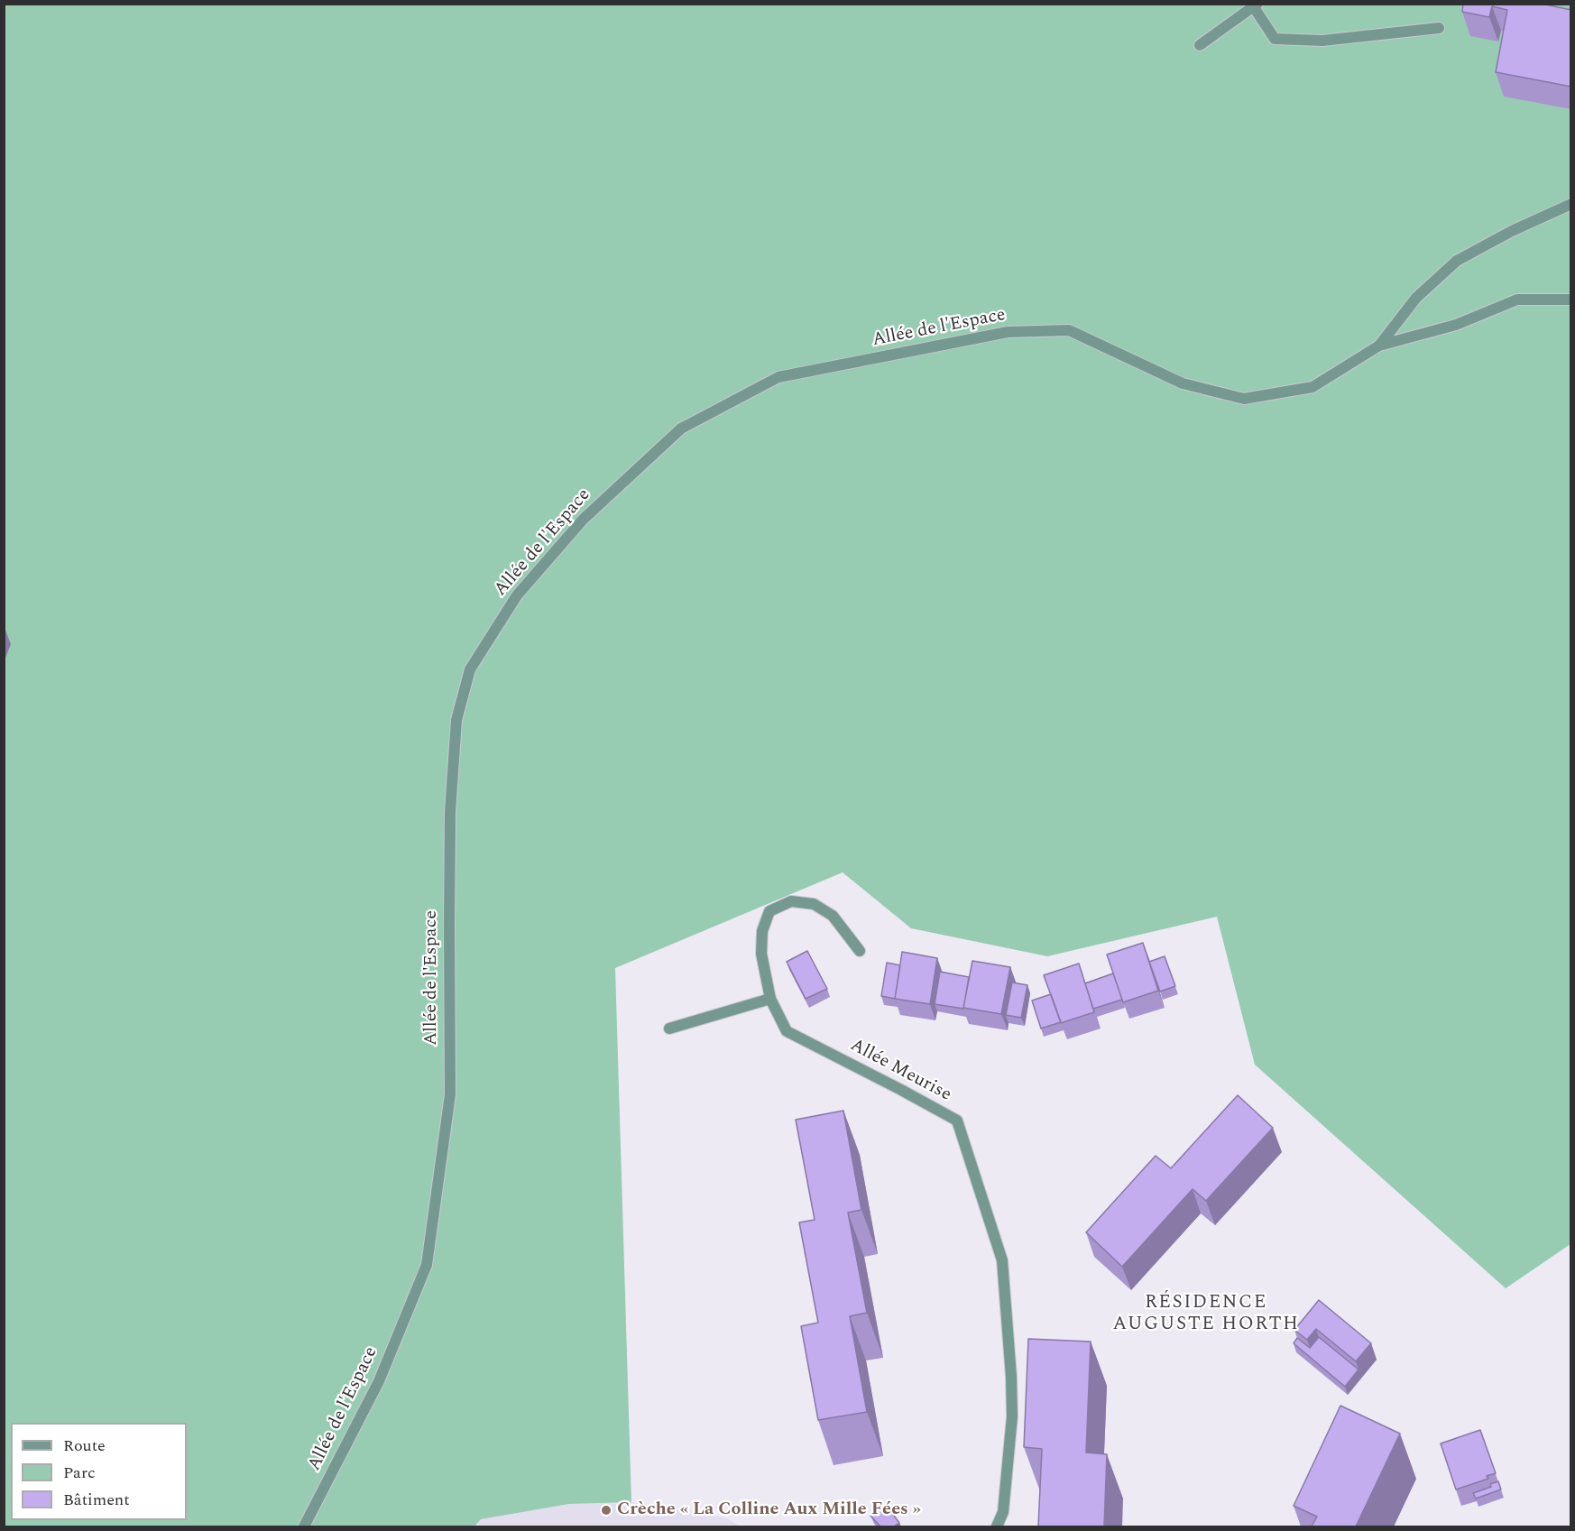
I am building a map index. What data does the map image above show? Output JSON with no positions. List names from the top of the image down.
{
  "streets": {
    "street": ["Allée de l'Espace", "Allée Meurise"]
  },
  "districts": ["RÉSIDENCE AUGUSTE HORTH"],
  "places": ["Crèche « La Colline Aux Mille Fées »"],
  "legend": ["Route", "Parc", "Bâtiment"]
}
